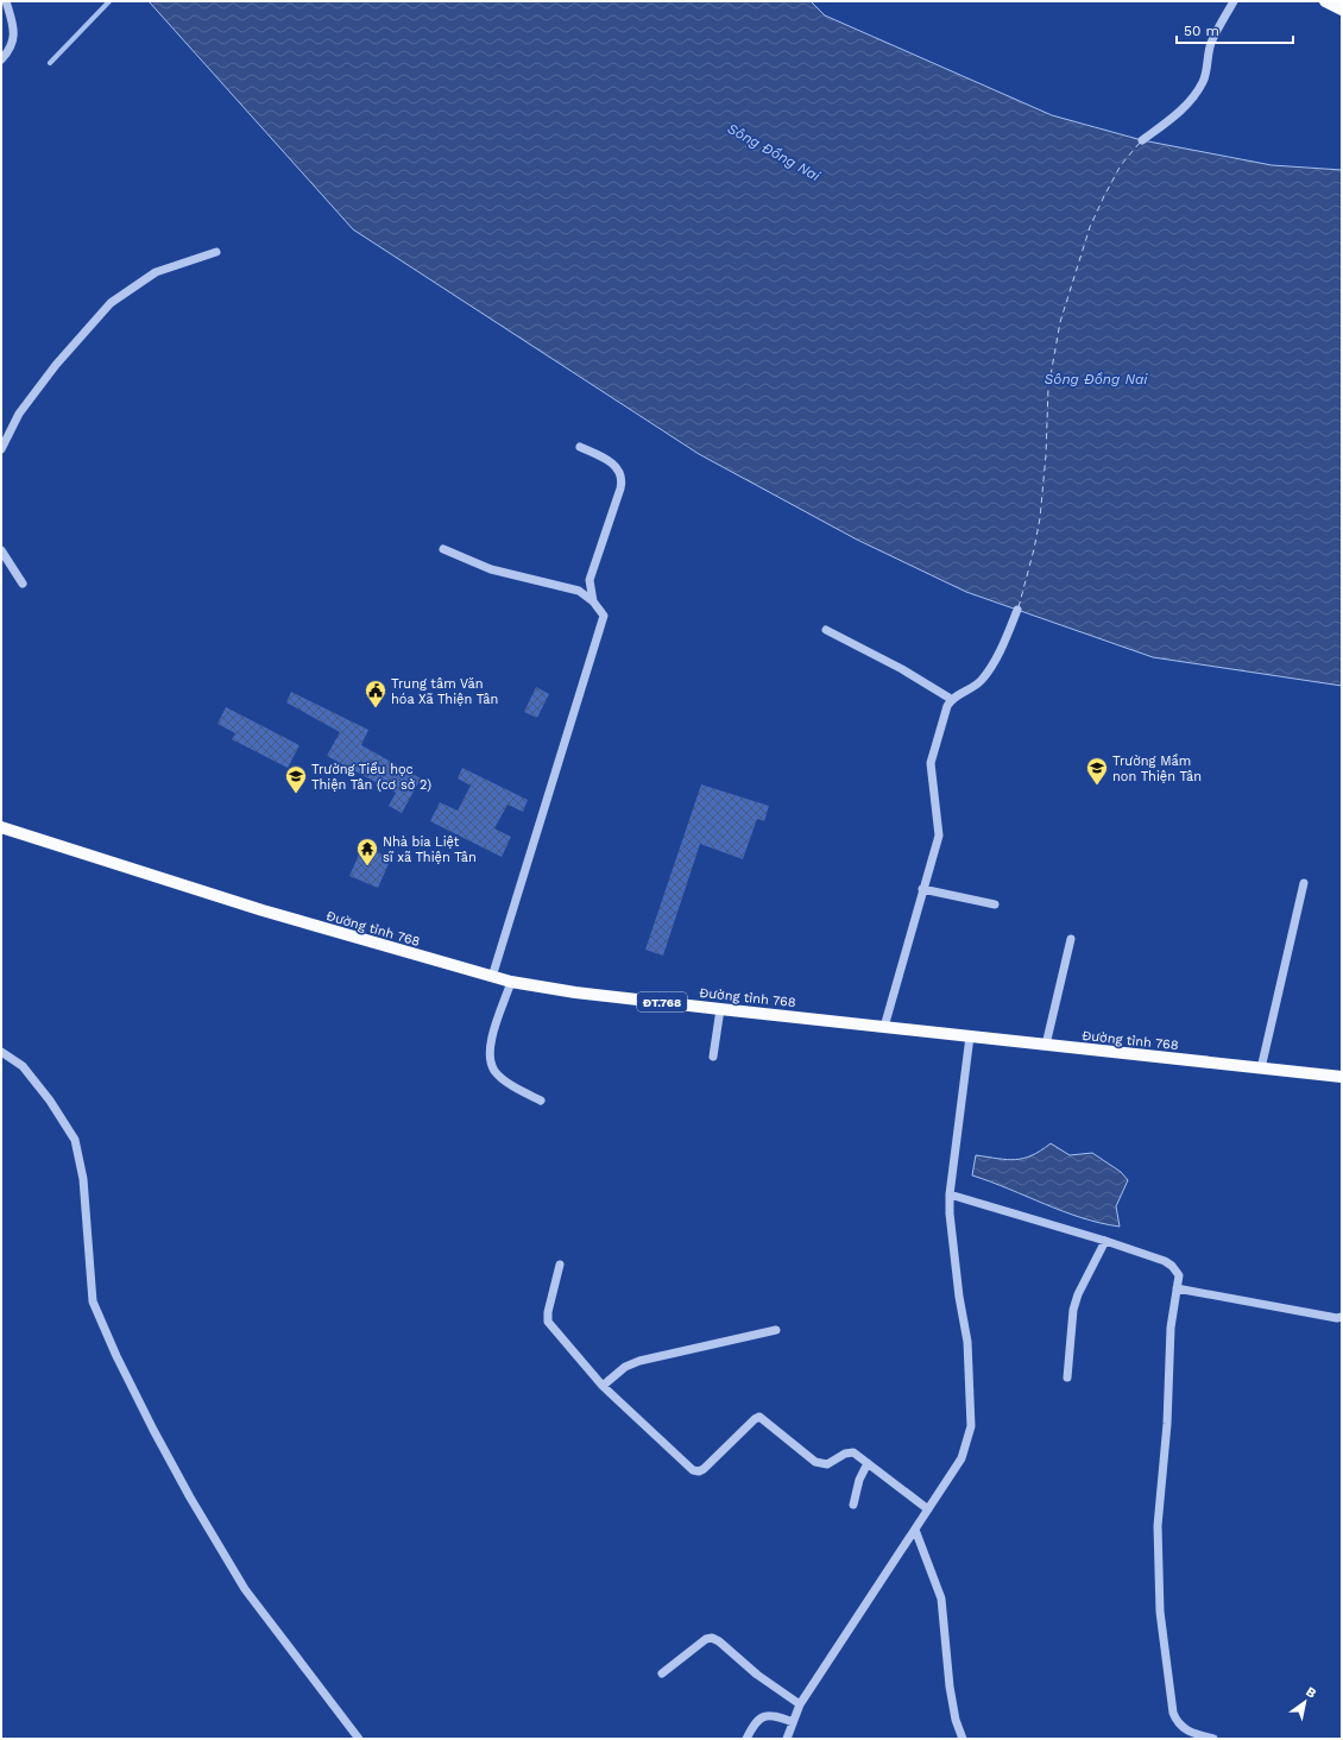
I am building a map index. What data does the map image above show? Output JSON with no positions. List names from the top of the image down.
{
  "streets": {
    "main road": ["Đường tỉnh 768", "ĐT.768"]
  },
  "water": ["Sông Đồng Nai"],
  "places": {
    "public building": ["Trung tâm Văn hóa Xã Thiện Tân"],
    "school or university": ["Trường Mầm non Thiện Tân", "Trường Tiểu học Thiện Tân (cơ sở 2)"],
    "temple": ["Nhà bia Liệt sĩ xã Thiện Tân"]
  },
  "scale_bar": "50 m",
  "north": "top right"
}
